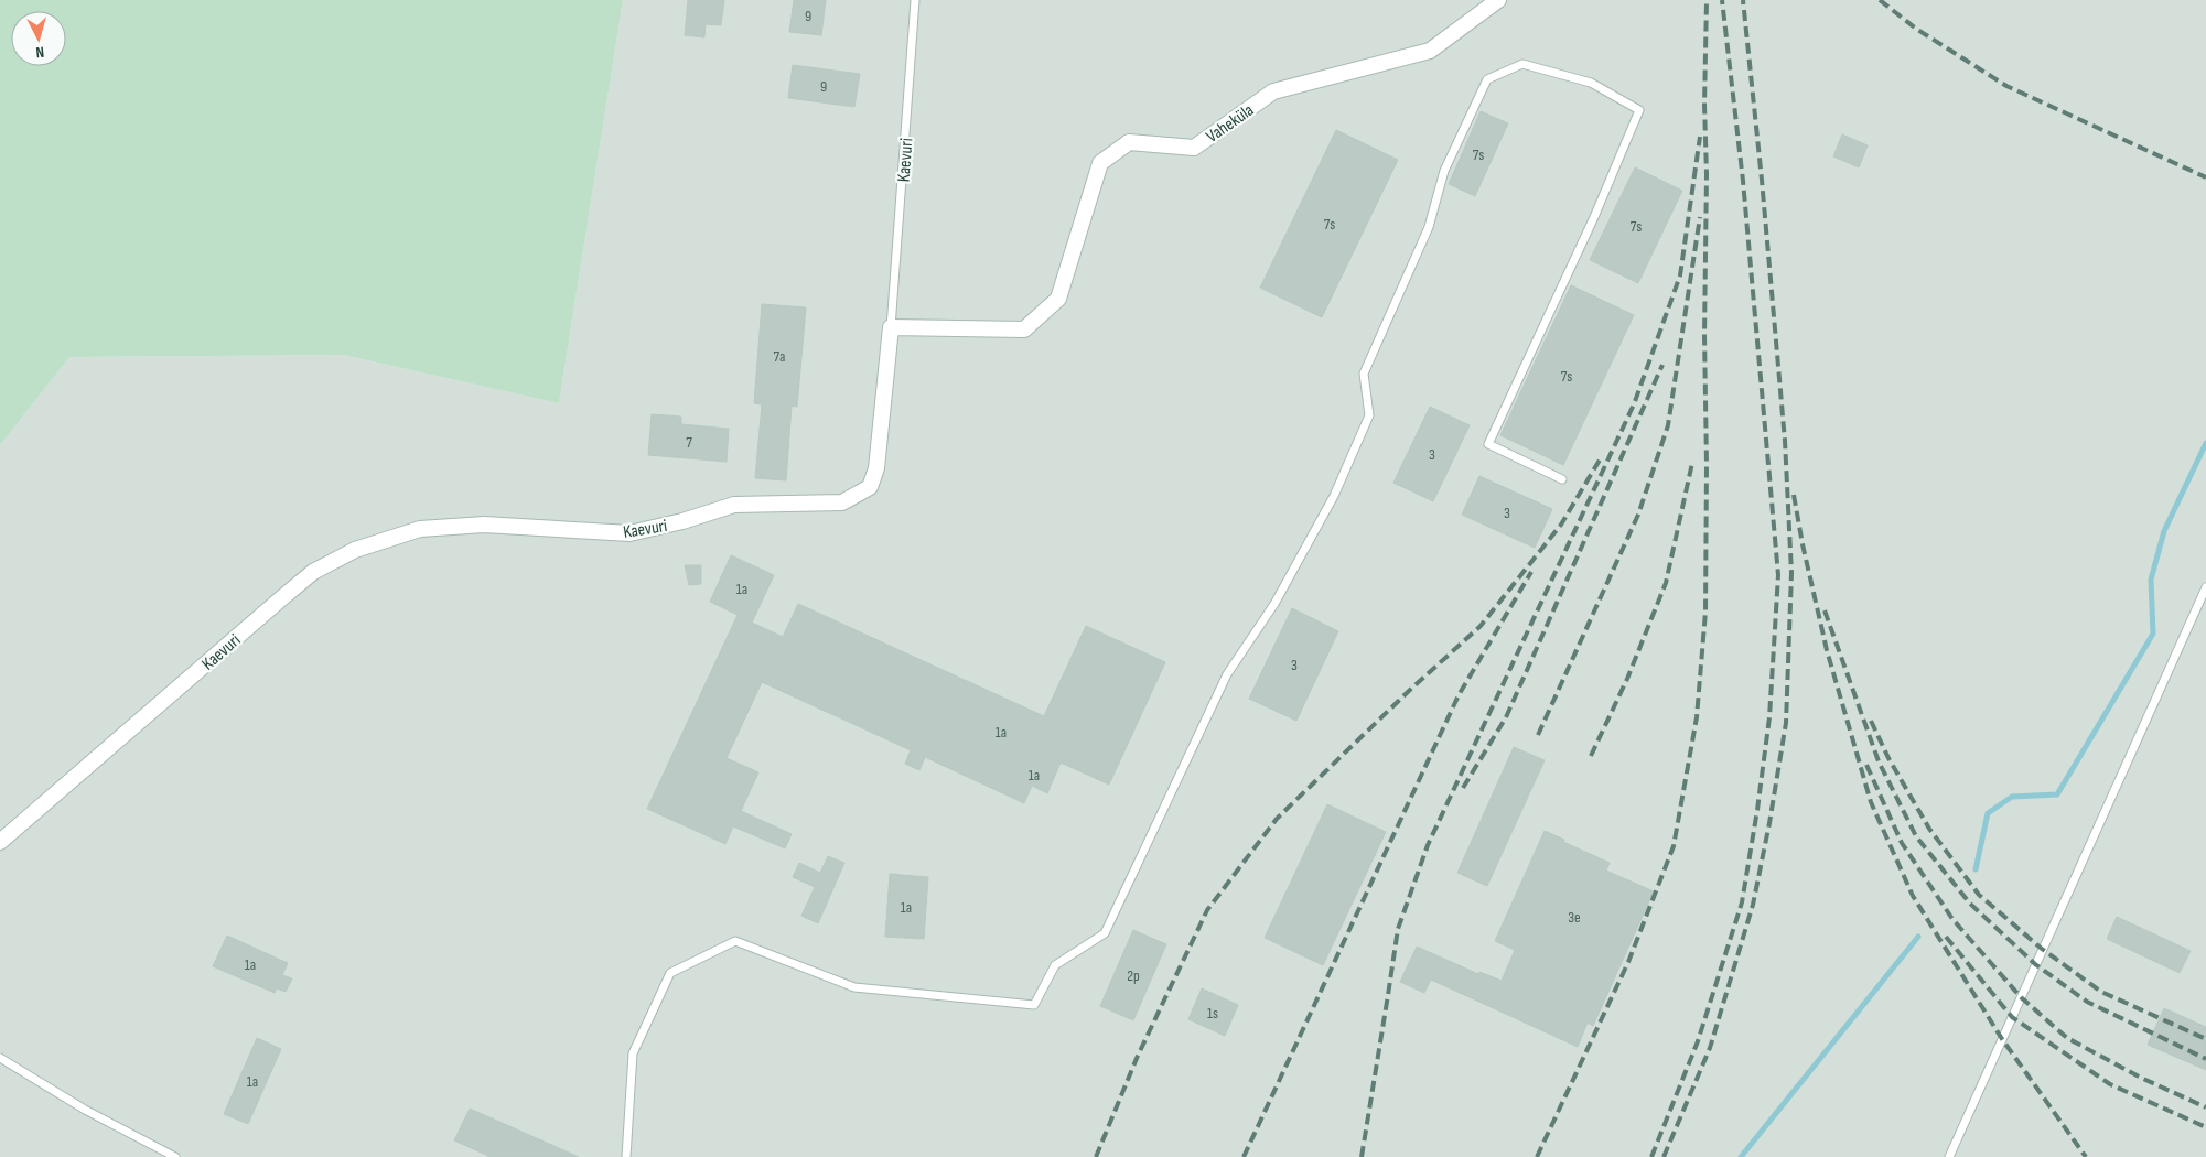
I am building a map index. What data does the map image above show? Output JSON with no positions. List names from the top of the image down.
{
  "streets": {
    "street": ["Vaheküla", "Kaevuri"]
  },
  "crossings": [
    ["Vaheküla", "Kaevuri"]
  ],
  "house_numbers": [
    "9",
    "9",
    "7s",
    "7s",
    "7s",
    "7a",
    "7s",
    "7",
    "3",
    "3",
    "1a",
    "3",
    "1a",
    "1a",
    "1a",
    "3e",
    "1a",
    "2p",
    "1s",
    "1a"
  ],
  "north": "bottom"
}
